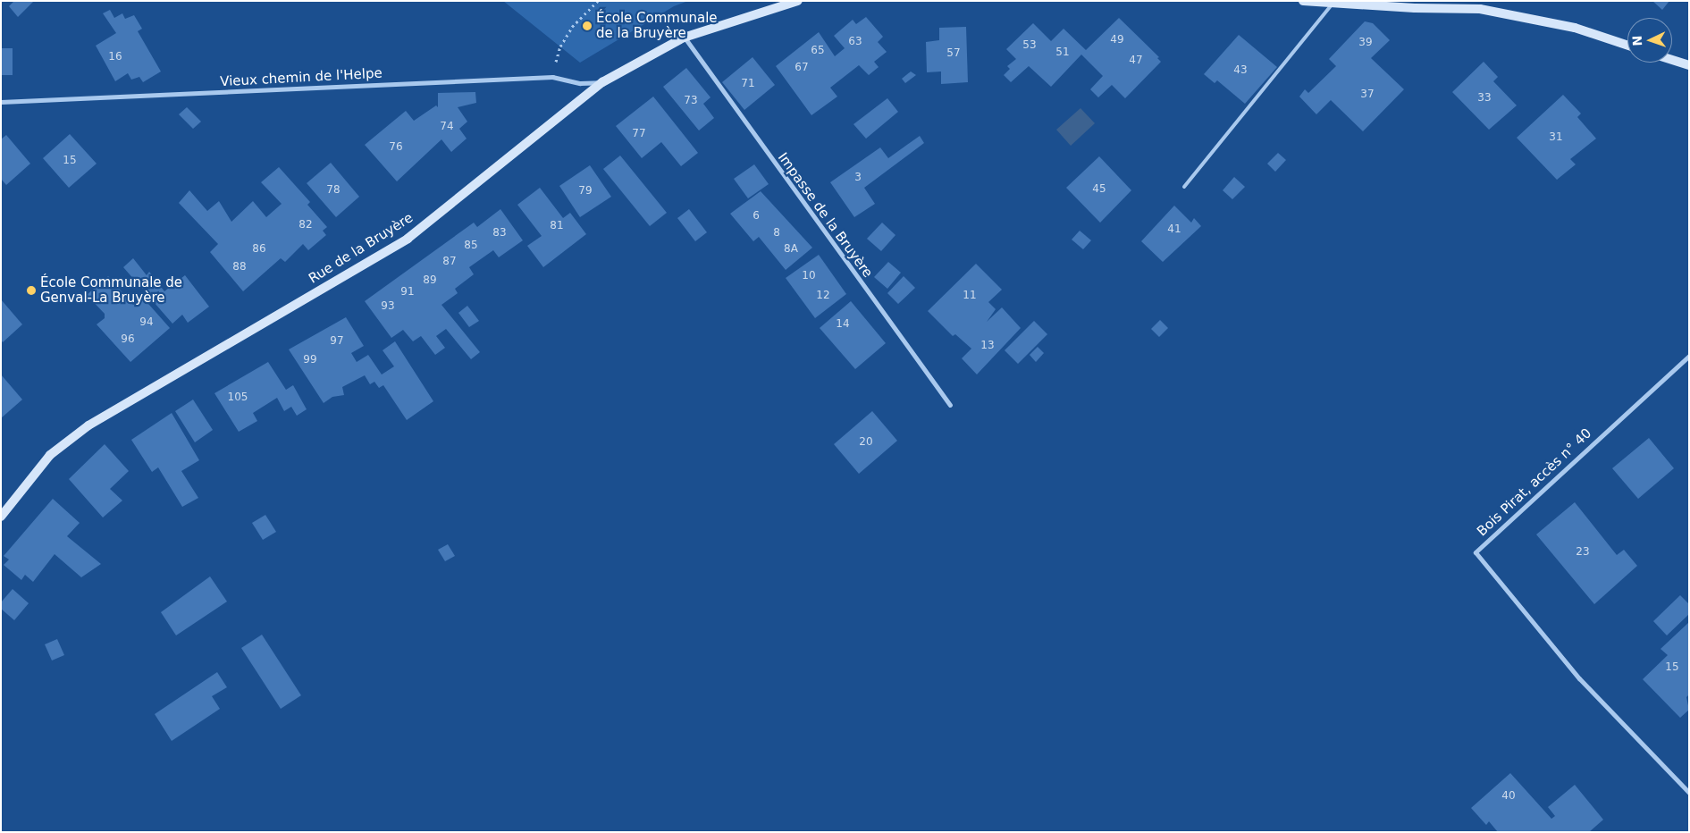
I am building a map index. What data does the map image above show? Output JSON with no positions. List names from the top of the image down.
{
  "streets": {
    "main road": ["Rue de la Bruyère"],
    "street": ["Vieux chemin de l'Helpe", "Impasse de la Bruyère", "Bois Pirat, accès n° 40"]
  },
  "crossings": [
    ["Vieux chemin de l'Helpe", "Rue de la Bruyère"],
    ["Impasse de la Bruyère", "Rue de la Bruyère"]
  ],
  "places": ["École Communale de la Bruyère", "École Communale de Genval-La Bruyère"],
  "house_numbers": [
    "49",
    "63",
    "39",
    "53",
    "65",
    "51",
    "57",
    "16",
    "47",
    "67",
    "43",
    "71",
    "37",
    "33",
    "73",
    "74",
    "77",
    "31",
    "76",
    "15",
    "3",
    "45",
    "78",
    "79",
    "6",
    "82",
    "81",
    "41",
    "83",
    "8",
    "85",
    "86",
    "8A",
    "87",
    "88",
    "10",
    "89",
    "91",
    "12",
    "11",
    "93",
    "94",
    "14",
    "96",
    "97",
    "13",
    "99",
    "105",
    "20",
    "23",
    "15",
    "40"
  ],
  "north": "left"
}
